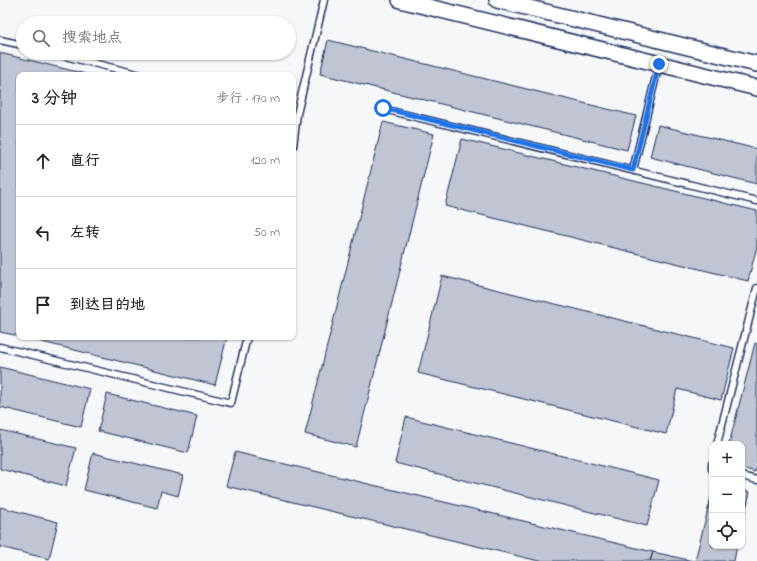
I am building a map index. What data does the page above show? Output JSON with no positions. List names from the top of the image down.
{
  "page": {
    "search": "搜索地点",
    "heading": ["3 分钟", "步行 · 170 m"],
    "list": [
      ["直行", "120 m"],
      ["左转", "50 m"],
      "到达目的地"
    ],
    "map_buttons": ["+", "−"]
  }
}
